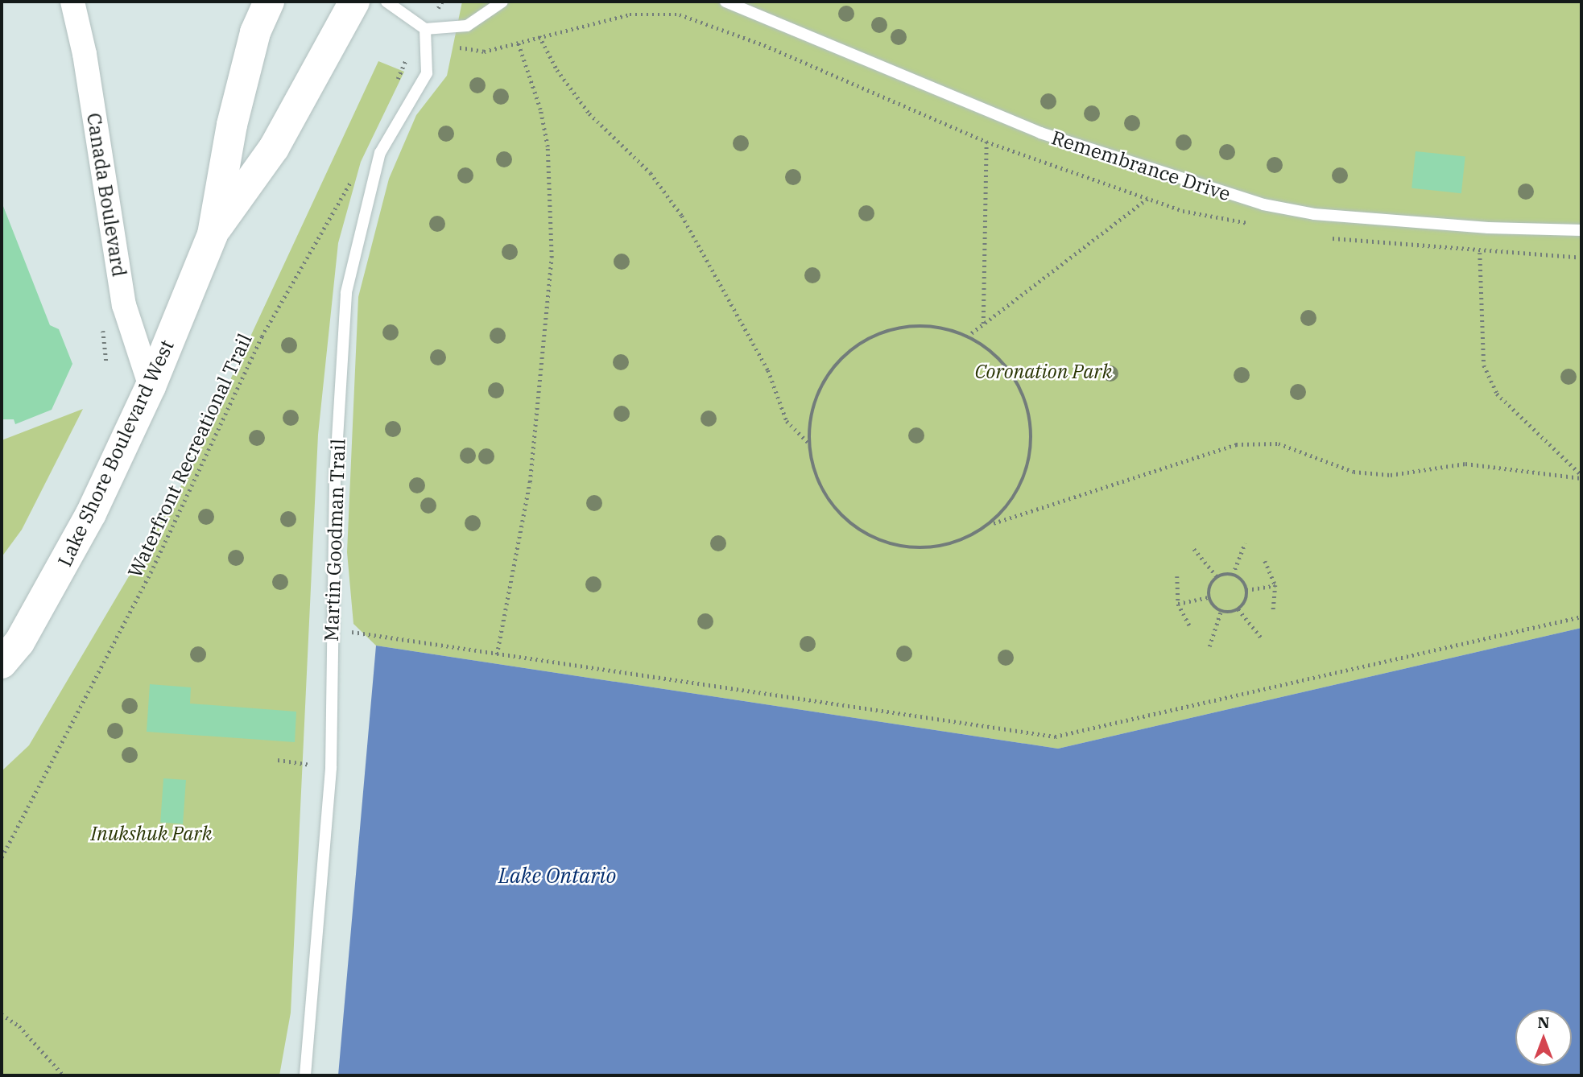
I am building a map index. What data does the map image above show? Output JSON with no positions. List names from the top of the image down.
{
  "streets": {
    "highway": ["Lake Shore Boulevard West"],
    "street": ["Canada Boulevard"],
    "lane": ["Remembrance Drive", "Martin Goodman Trail"],
    "path": ["Waterfront Recreational Trail"]
  },
  "crossings": [
    ["Canada Boulevard", "Lake Shore Boulevard West"]
  ],
  "water": ["Lake Ontario"],
  "parks": ["Coronation Park", "Inukshuk Park"],
  "north": "top"
}
